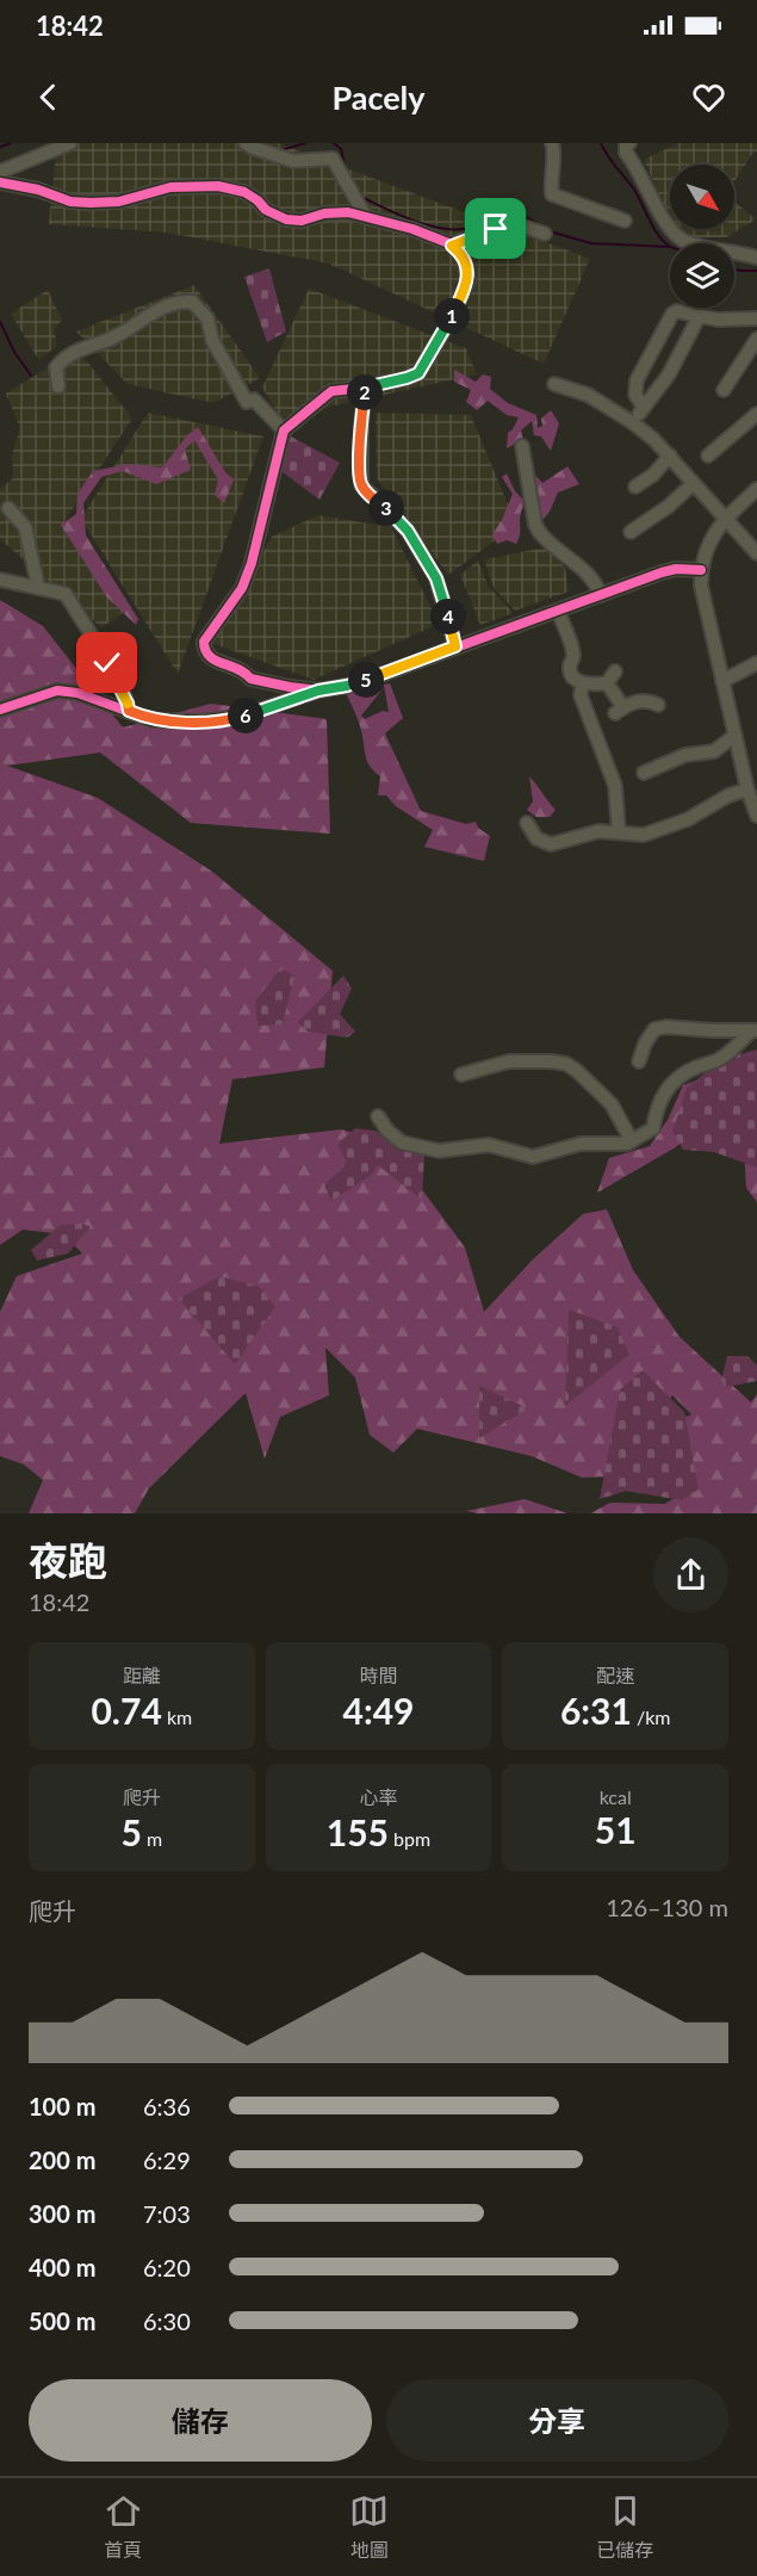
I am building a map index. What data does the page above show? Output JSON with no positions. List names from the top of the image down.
{
  "north": "bottom right",
  "page": {
    "status": "18:42",
    "header": "Pacely",
    "pins": [
      "1",
      "2",
      "3",
      "4",
      "5",
      "6"
    ],
    "heading": ["夜跑", "18:42"],
    "stats": [
      ["距離", "0.74 km"],
      ["時間", "4:49"],
      ["配速", "6:31 /km"],
      ["爬升", "5 m"],
      ["心率", "155 bpm"],
      ["kcal", "51"]
    ],
    "chart": ["爬升", "126–130 m"],
    "list": [
      {
        "name": "100 m",
        "note": "6:36"
      },
      {
        "name": "200 m",
        "note": "6:29"
      },
      {
        "name": "300 m",
        "note": "7:03"
      },
      {
        "name": "400 m",
        "note": "6:20"
      },
      {
        "name": "500 m",
        "note": "6:30"
      }
    ],
    "buttons": ["儲存", "分享"],
    "tabs": ["首頁", "地圖", "已儲存"]
  }
}
